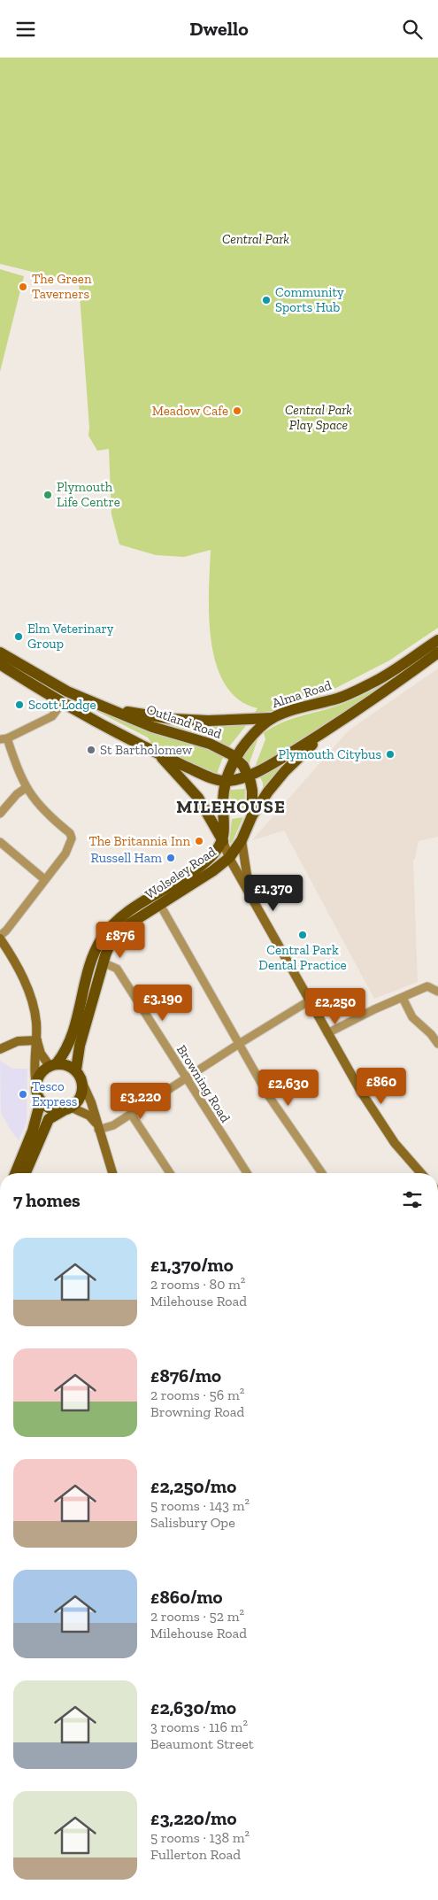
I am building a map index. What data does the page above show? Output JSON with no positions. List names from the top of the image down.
{
  "streets": {
    "main road": ["Alma Road", "Outland Road", "Wolseley Road"],
    "street": ["Browning Road"]
  },
  "crossings": [
    ["Alma Road", "Outland Road"],
    ["Alma Road", "Wolseley Road"],
    ["Outland Road", "Wolseley Road"],
    ["Wolseley Road", "Browning Road"]
  ],
  "districts": ["MILEHOUSE"],
  "parks": ["Central Park", "Central Park Play Space"],
  "places": [
    "The Green Taverners",
    "Community Sports Hub",
    "Meadow Cafe",
    "Plymouth Life Centre",
    "Elm Veterinary Group",
    "Scott Lodge",
    "St Bartholomew",
    "Plymouth Citybus",
    "The Britannia Inn",
    "Russell Ham",
    "Central Park Dental Practice",
    "Tesco Express"
  ],
  "page": {
    "header": "Dwello",
    "price": [
      "£1,370",
      "£876",
      "£3,190",
      "£2,250",
      "£860",
      "£2,630",
      "£3,220"
    ],
    "heading": "7 homes",
    "list": [
      {
        "name": "£1,370/mo",
        "note": "2 rooms · 80 m² · Milehouse Road"
      },
      {
        "name": "£876/mo",
        "note": "2 rooms · 56 m² · Browning Road"
      },
      {
        "name": "£2,250/mo",
        "note": "5 rooms · 143 m² · Salisbury Ope"
      },
      {
        "name": "£860/mo",
        "note": "2 rooms · 52 m² · Milehouse Road"
      },
      {
        "name": "£2,630/mo",
        "note": "3 rooms · 116 m² · Beaumont Street"
      },
      {
        "name": "£3,220/mo",
        "note": "5 rooms · 138 m² · Fullerton Road"
      }
    ]
  }
}
